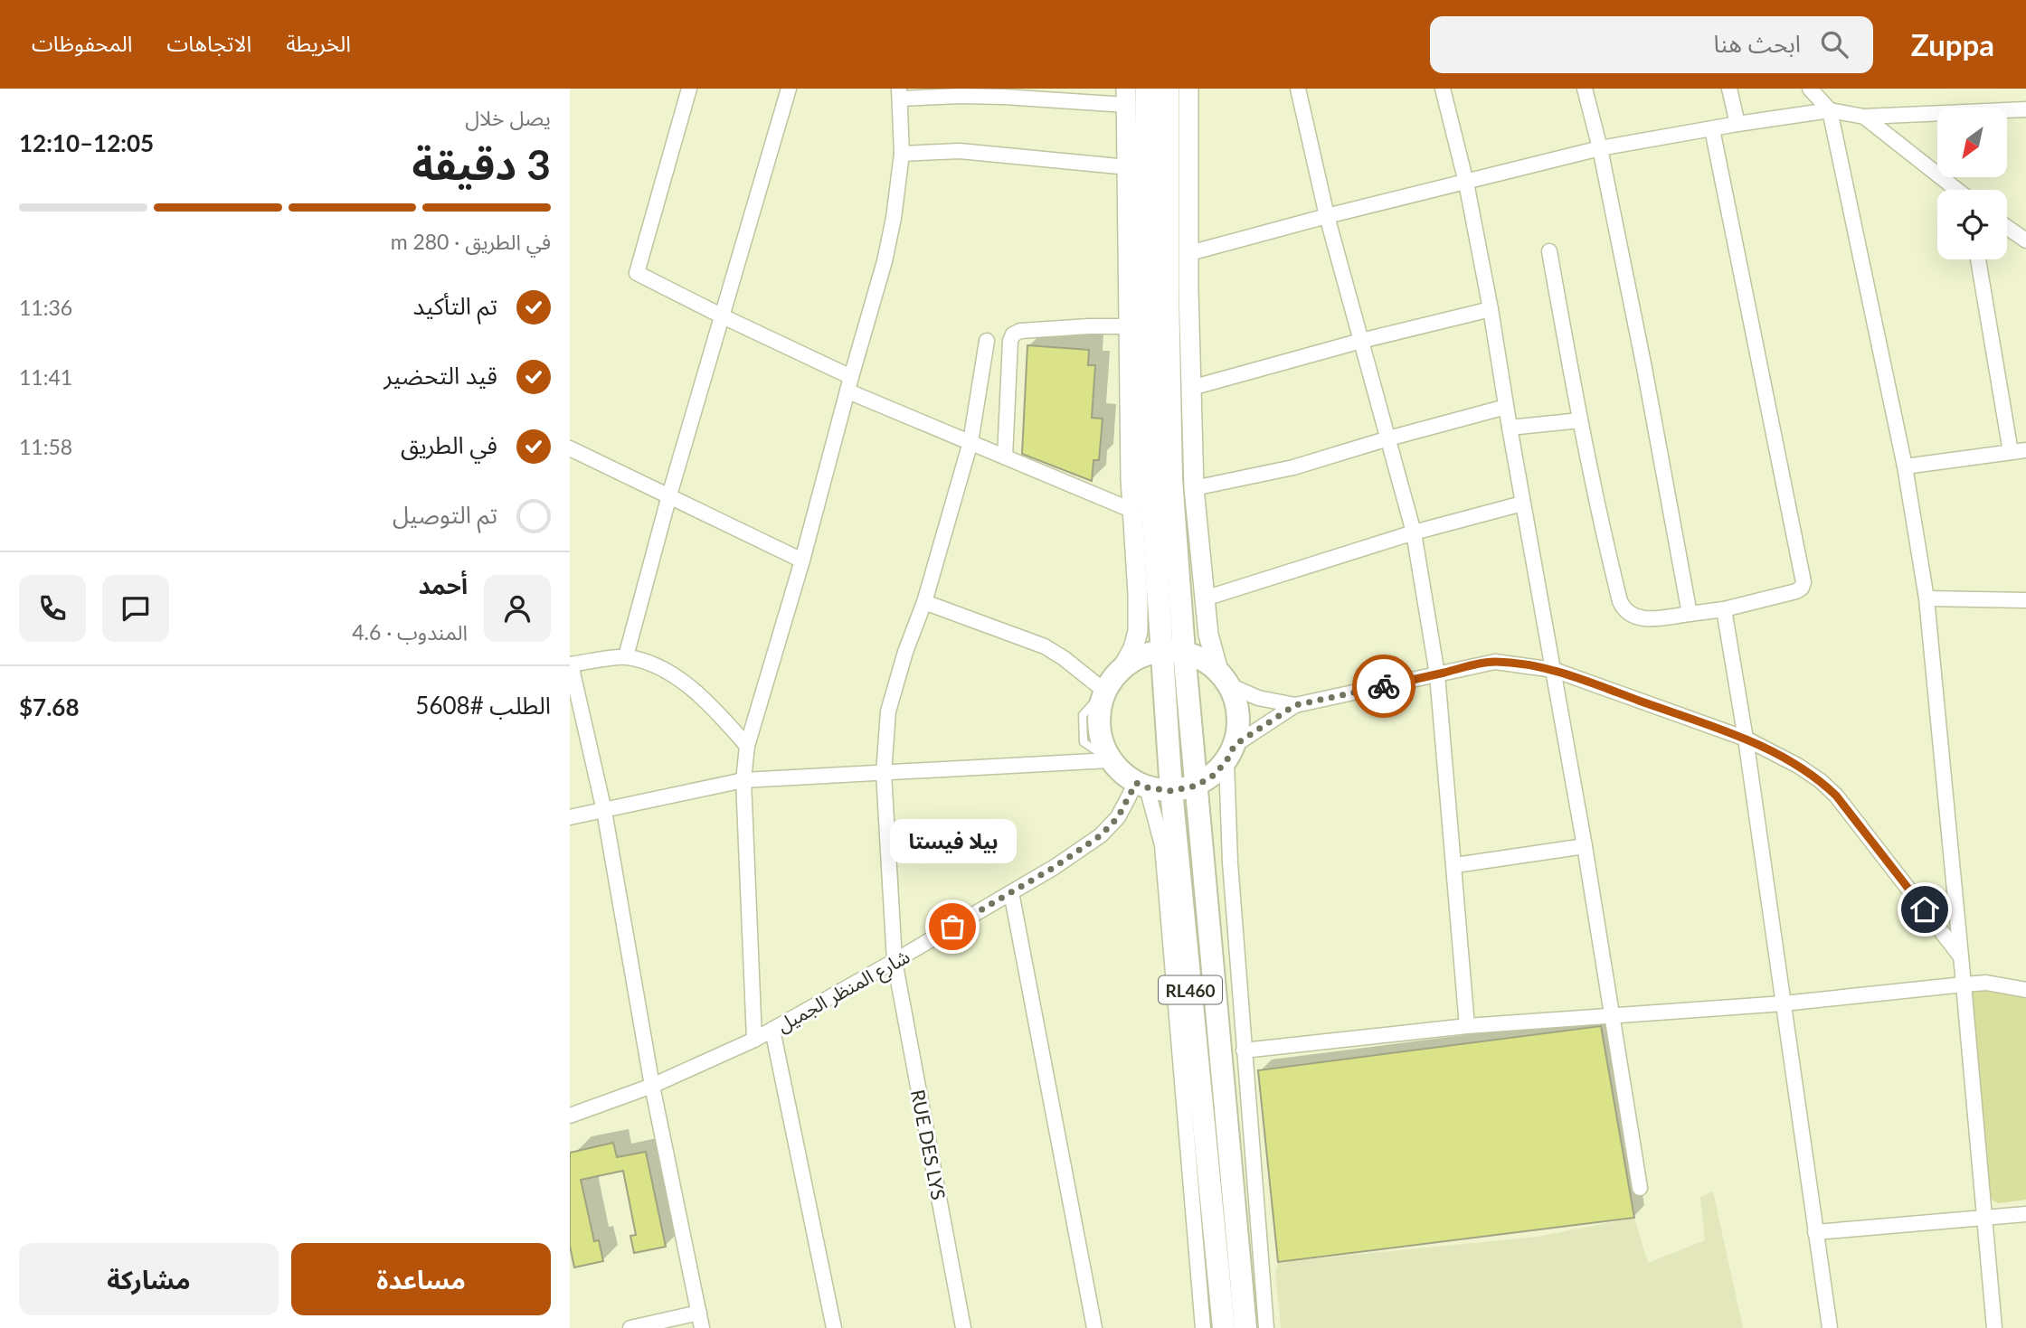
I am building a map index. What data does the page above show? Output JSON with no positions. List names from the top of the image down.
{
  "streets": {
    "main road": ["RL460"],
    "street": ["شارع المنظر الجميل", "RUE DES LYS"]
  },
  "crossings": [
    ["شارع المنظر الجميل", "RUE DES LYS"]
  ],
  "places": ["بيلا فيستا"],
  "north": "bottom left",
  "page": {
    "header": "Zuppa",
    "search": "ابحث هنا",
    "nav": ["الخريطة", "الاتجاهات", "المحفوظات"],
    "heading": ["3 دقيقة", "يصل خلال", "12:05–12:10"],
    "panel": [
      "أحمد",
      "المندوب · 4.6",
      "الطلب #5608",
      "$7.68"
    ],
    "bar": "في الطريق · 280 m",
    "list": [
      ["تم التأكيد", "11:36"],
      ["قيد التحضير", "11:41"],
      ["في الطريق", "11:58"],
      "تم التوصيل"
    ],
    "bubble": "بيلا فيستا",
    "buttons": ["مساعدة", "مشاركة"]
  }
}
